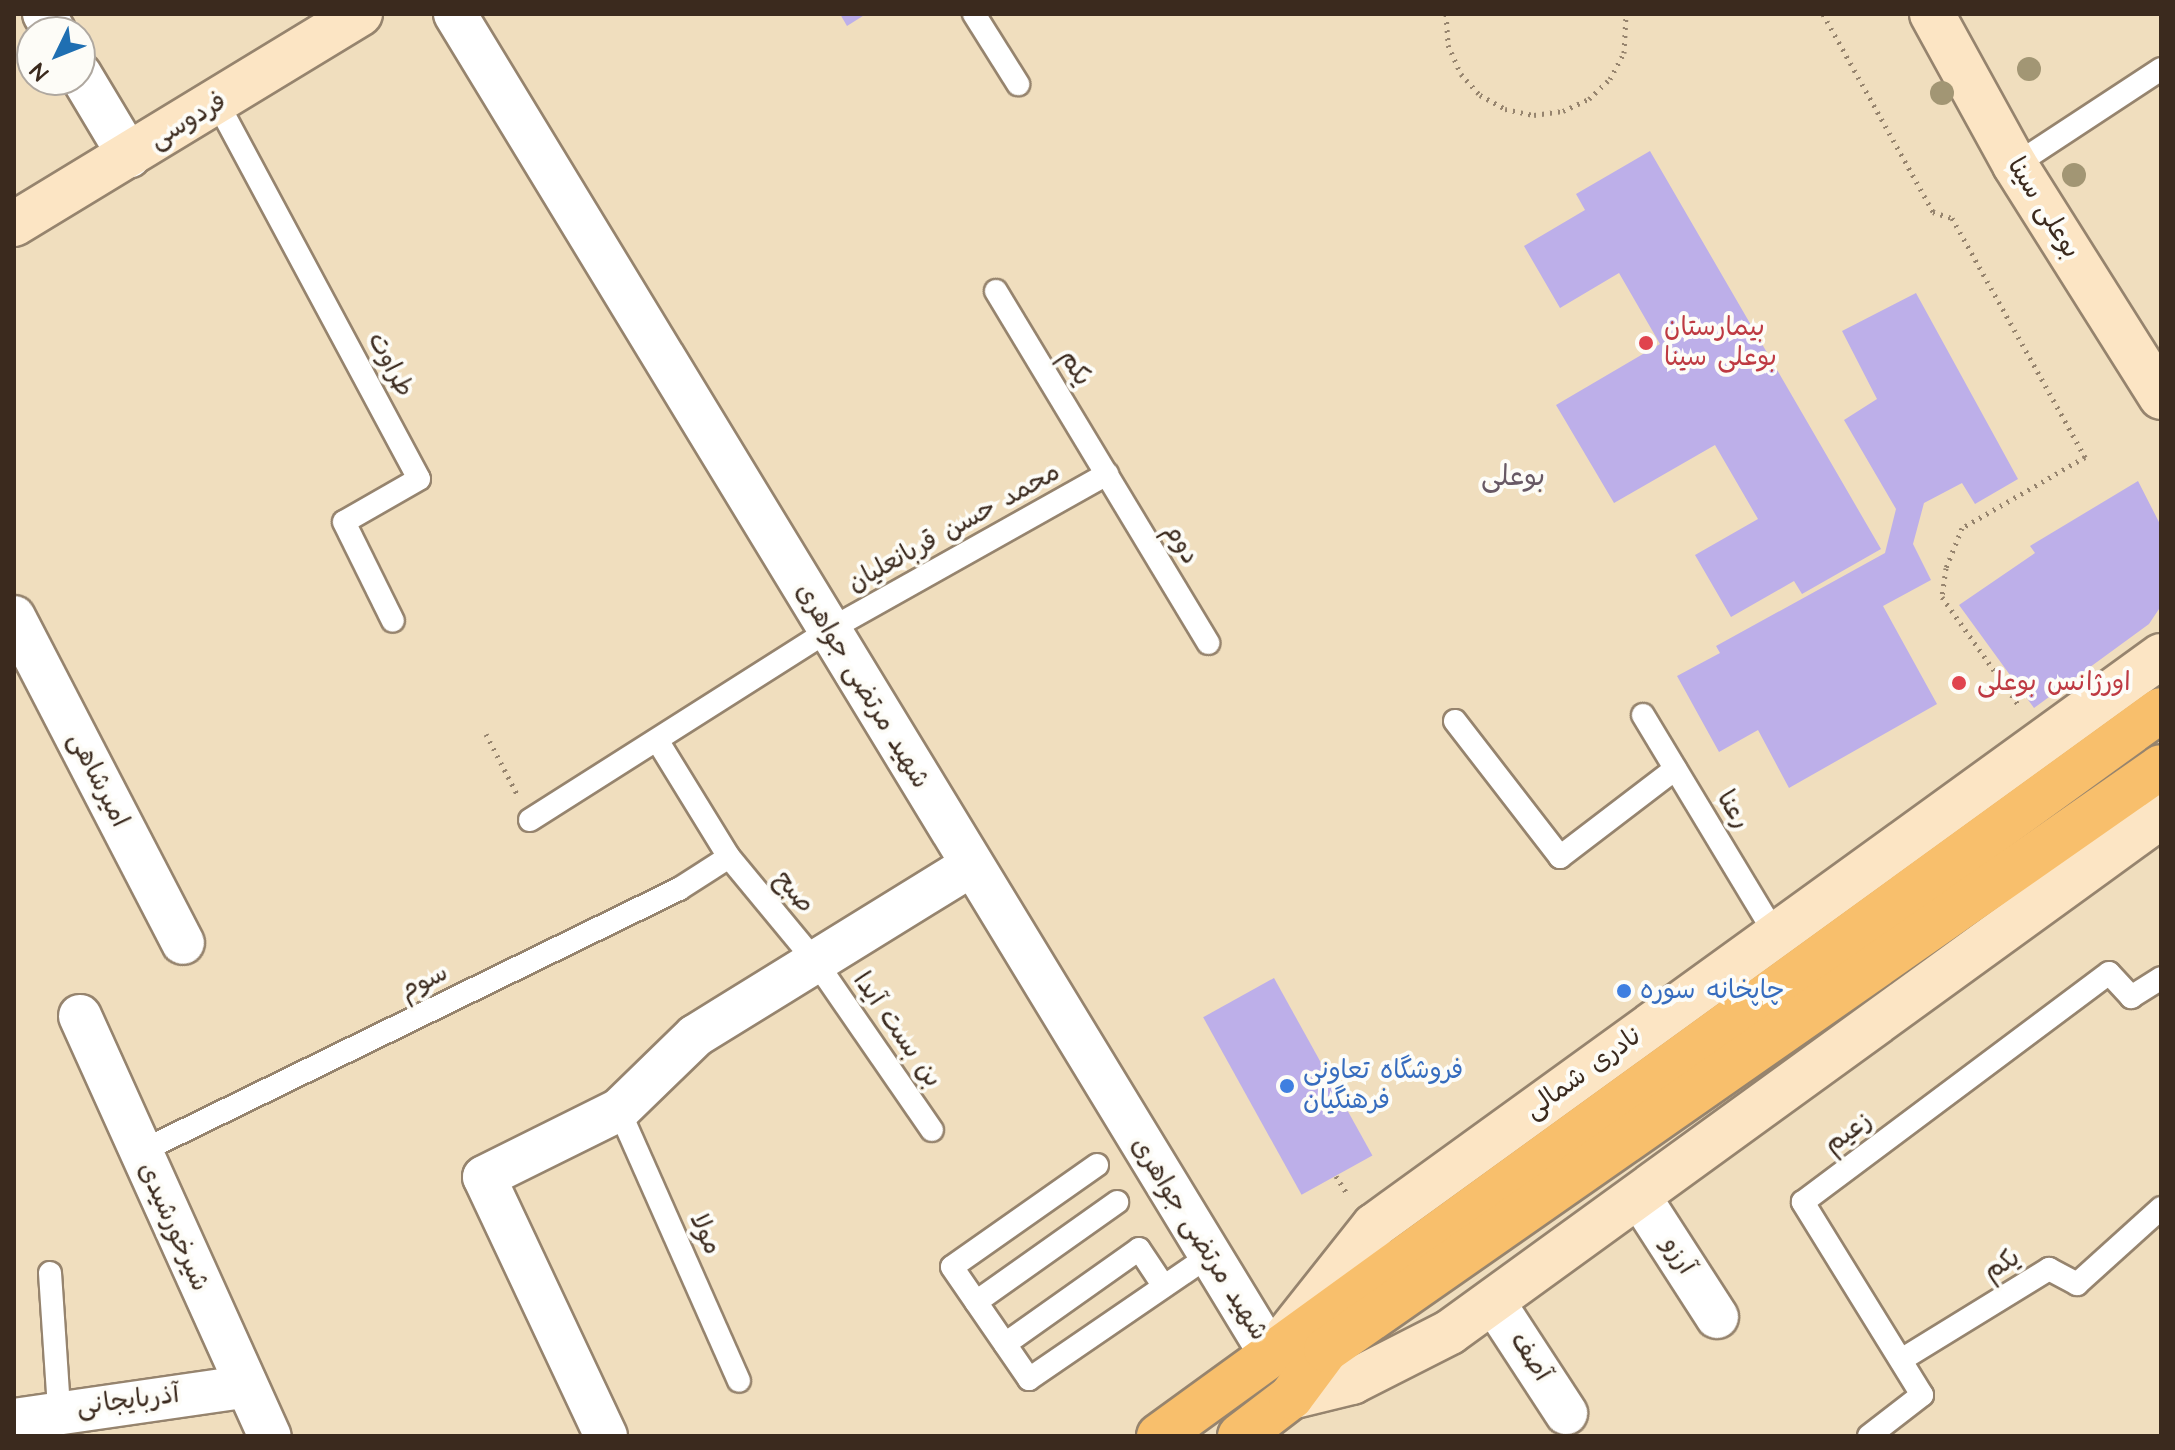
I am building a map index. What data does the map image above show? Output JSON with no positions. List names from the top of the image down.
{
  "streets": {
    "main road": ["فردوسی", "بوعلی سینا", "نادری شمالی"],
    "street": [
      "شهید مرتضی جواهری",
      "امیرشاهی",
      "شیرخورشیدی",
      "آرزو",
      "آصف",
      "آذربایجانی"
    ],
    "lane": [
      "طراوت",
      "یکم",
      "محمد حسن قربانعلیان",
      "دوم",
      "رعنا",
      "صبح",
      "سوم",
      "بن بست آیدا",
      "زعیم",
      "مولا"
    ]
  },
  "crossings": [
    ["فردوسی", "طراوت"],
    ["یکم", "محمد حسن قربانعلیان"],
    ["یکم", "دوم"],
    ["یکم", "زعیم"],
    ["محمد حسن قربانعلیان", "دوم"],
    ["محمد حسن قربانعلیان", "شهید مرتضی جواهری"],
    ["محمد حسن قربانعلیان", "صبح"],
    ["شهید مرتضی جواهری", "نادری شمالی"],
    ["رعنا", "نادری شمالی"],
    ["صبح", "سوم"],
    ["صبح", "بن بست آیدا"],
    ["سوم", "شیرخورشیدی"],
    ["شیرخورشیدی", "آذربایجانی"]
  ],
  "districts": ["بوعلی"],
  "places": [
    "بیمارستان بوعلی سینا",
    "اورژانس بوعلی",
    "چاپخانه سوره",
    "فروشگاه تعاونی فرهنگیان"
  ],
  "north": "bottom left"
}
